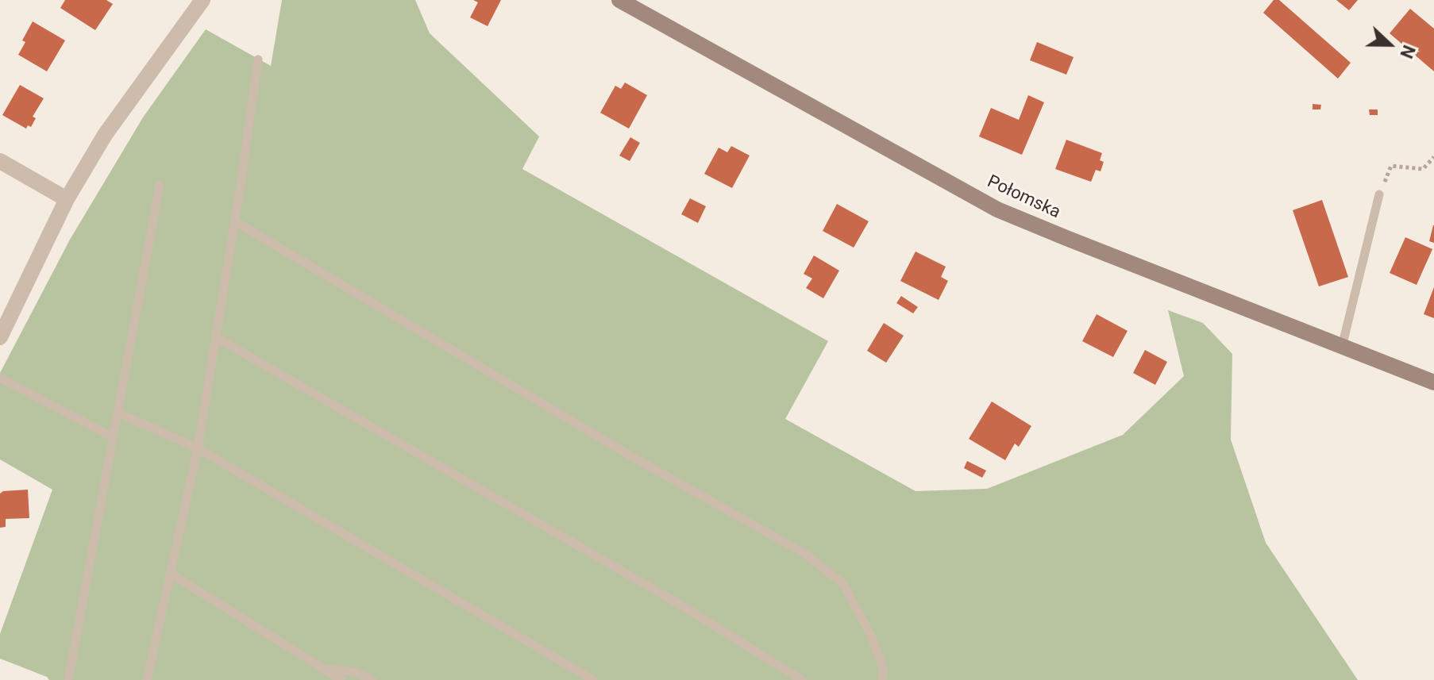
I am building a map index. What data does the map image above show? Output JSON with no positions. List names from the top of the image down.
{
  "streets": {
    "street": ["Połomska"]
  },
  "north": "right"
}
